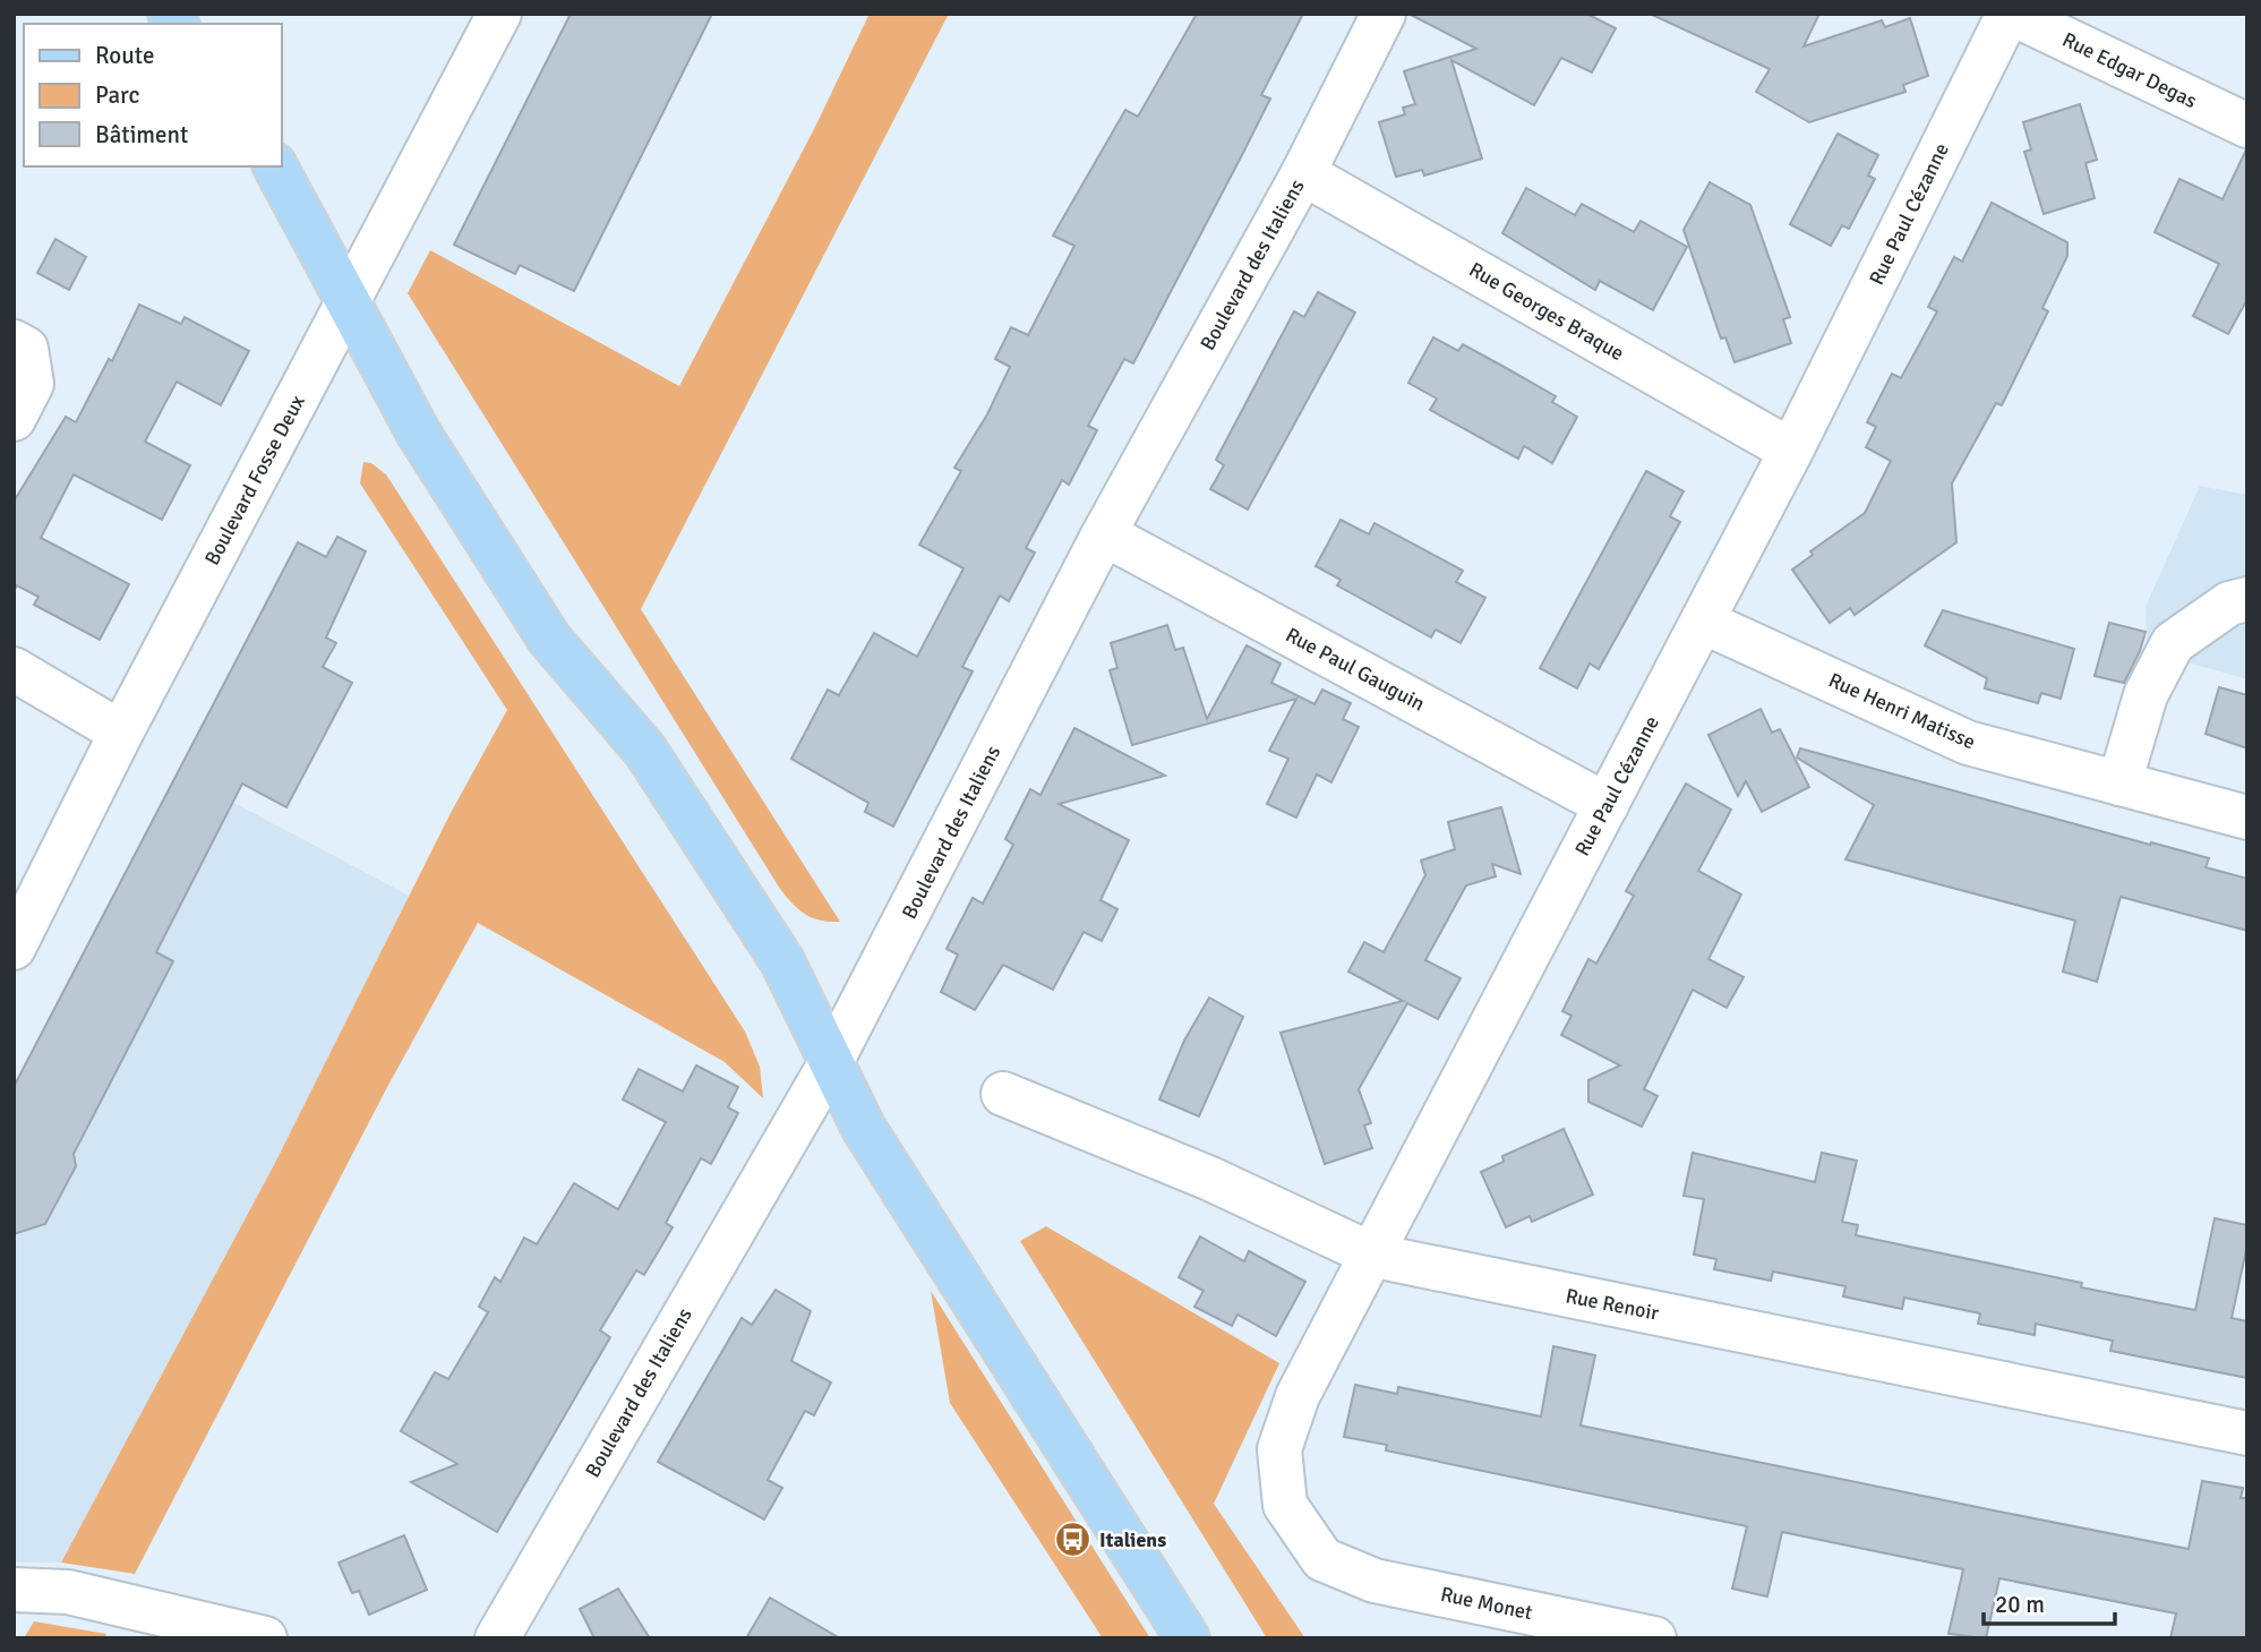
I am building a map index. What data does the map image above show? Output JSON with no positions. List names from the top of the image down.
{
  "streets": {
    "street": [
      "Rue Edgar Degas",
      "Rue Paul Cézanne",
      "Boulevard des Italiens",
      "Rue Georges Braque",
      "Boulevard Fosse Deux",
      "Rue Paul Gauguin",
      "Rue Henri Matisse",
      "Rue Renoir",
      "Rue Monet"
    ]
  },
  "crossings": [
    ["Rue Edgar Degas", "Rue Paul Cézanne"],
    ["Rue Paul Cézanne", "Rue Georges Braque"],
    ["Rue Paul Cézanne", "Rue Paul Gauguin"],
    ["Rue Paul Cézanne", "Rue Henri Matisse"],
    ["Rue Paul Cézanne", "Rue Renoir"],
    ["Rue Paul Cézanne", "Rue Monet"],
    ["Boulevard des Italiens", "Rue Georges Braque"],
    ["Boulevard des Italiens", "Rue Paul Gauguin"]
  ],
  "places": {
    "bus stop": ["Italiens"]
  },
  "legend": ["Route", "Parc", "Bâtiment"],
  "scale_bar": "20 m"
}
